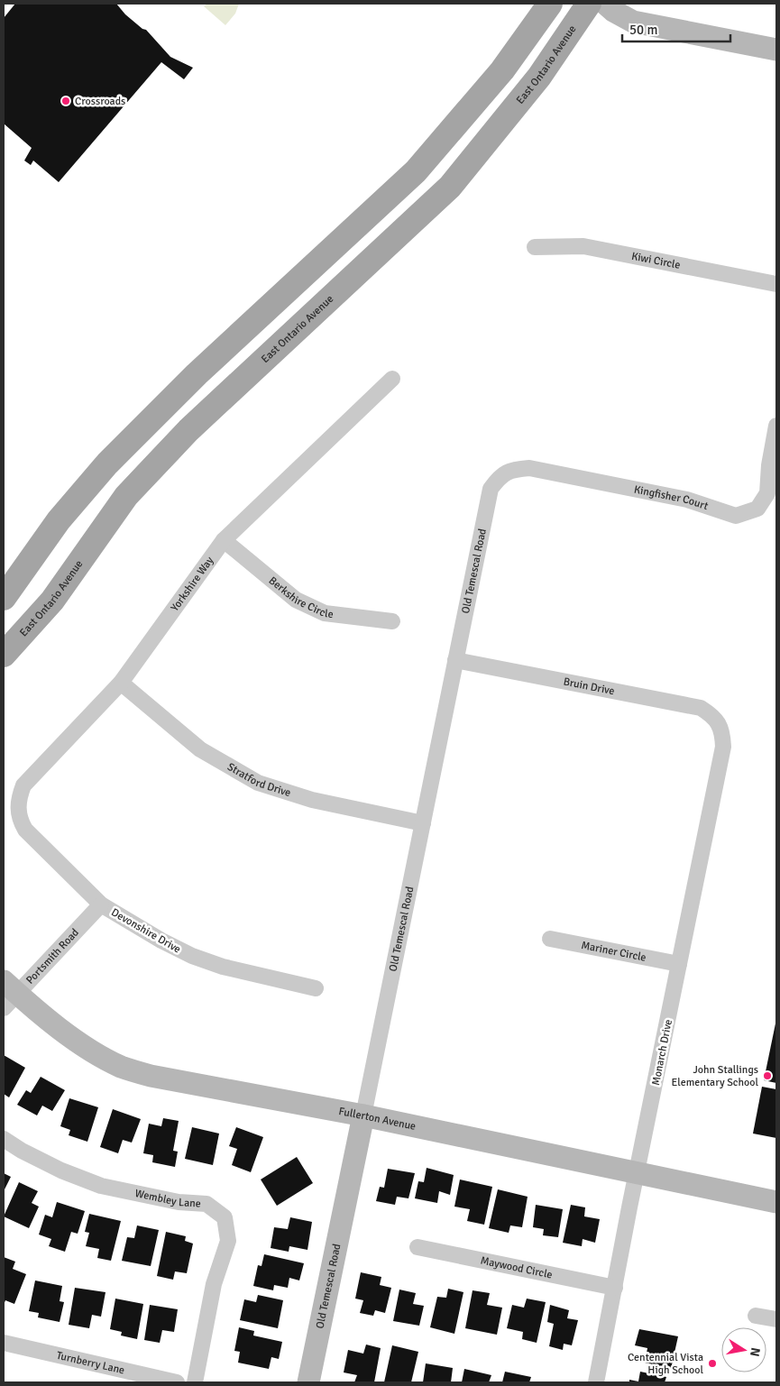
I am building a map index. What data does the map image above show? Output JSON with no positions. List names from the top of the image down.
{
  "streets": {
    "main road": ["East Ontario Avenue", "Old Temescal Road", "Fullerton Avenue"],
    "street": [
      "Kiwi Circle",
      "Kingfisher Court",
      "Yorkshire Way",
      "Berkshire Circle",
      "Bruin Drive",
      "Stratford Drive",
      "Devonshire Drive",
      "Mariner Circle",
      "Portsmith Road",
      "Monarch Drive",
      "Wembley Lane",
      "Maywood Circle",
      "Turnberry Lane"
    ]
  },
  "crossings": [
    ["Kingfisher Court", "Old Temescal Road"],
    ["Old Temescal Road", "Bruin Drive"],
    ["Old Temescal Road", "Stratford Drive"],
    ["Old Temescal Road", "Fullerton Avenue"],
    ["Yorkshire Way", "Berkshire Circle"],
    ["Yorkshire Way", "Stratford Drive"],
    ["Yorkshire Way", "Devonshire Drive"],
    ["Bruin Drive", "Monarch Drive"],
    ["Devonshire Drive", "Portsmith Road"],
    ["Mariner Circle", "Monarch Drive"],
    ["Portsmith Road", "Fullerton Avenue"],
    ["Monarch Drive", "Fullerton Avenue"],
    ["Monarch Drive", "Maywood Circle"]
  ],
  "places": ["Crossroads", "John Stallings Elementary School", "Centennial Vista High School"],
  "scale_bar": "50 m",
  "north": "right"
}
